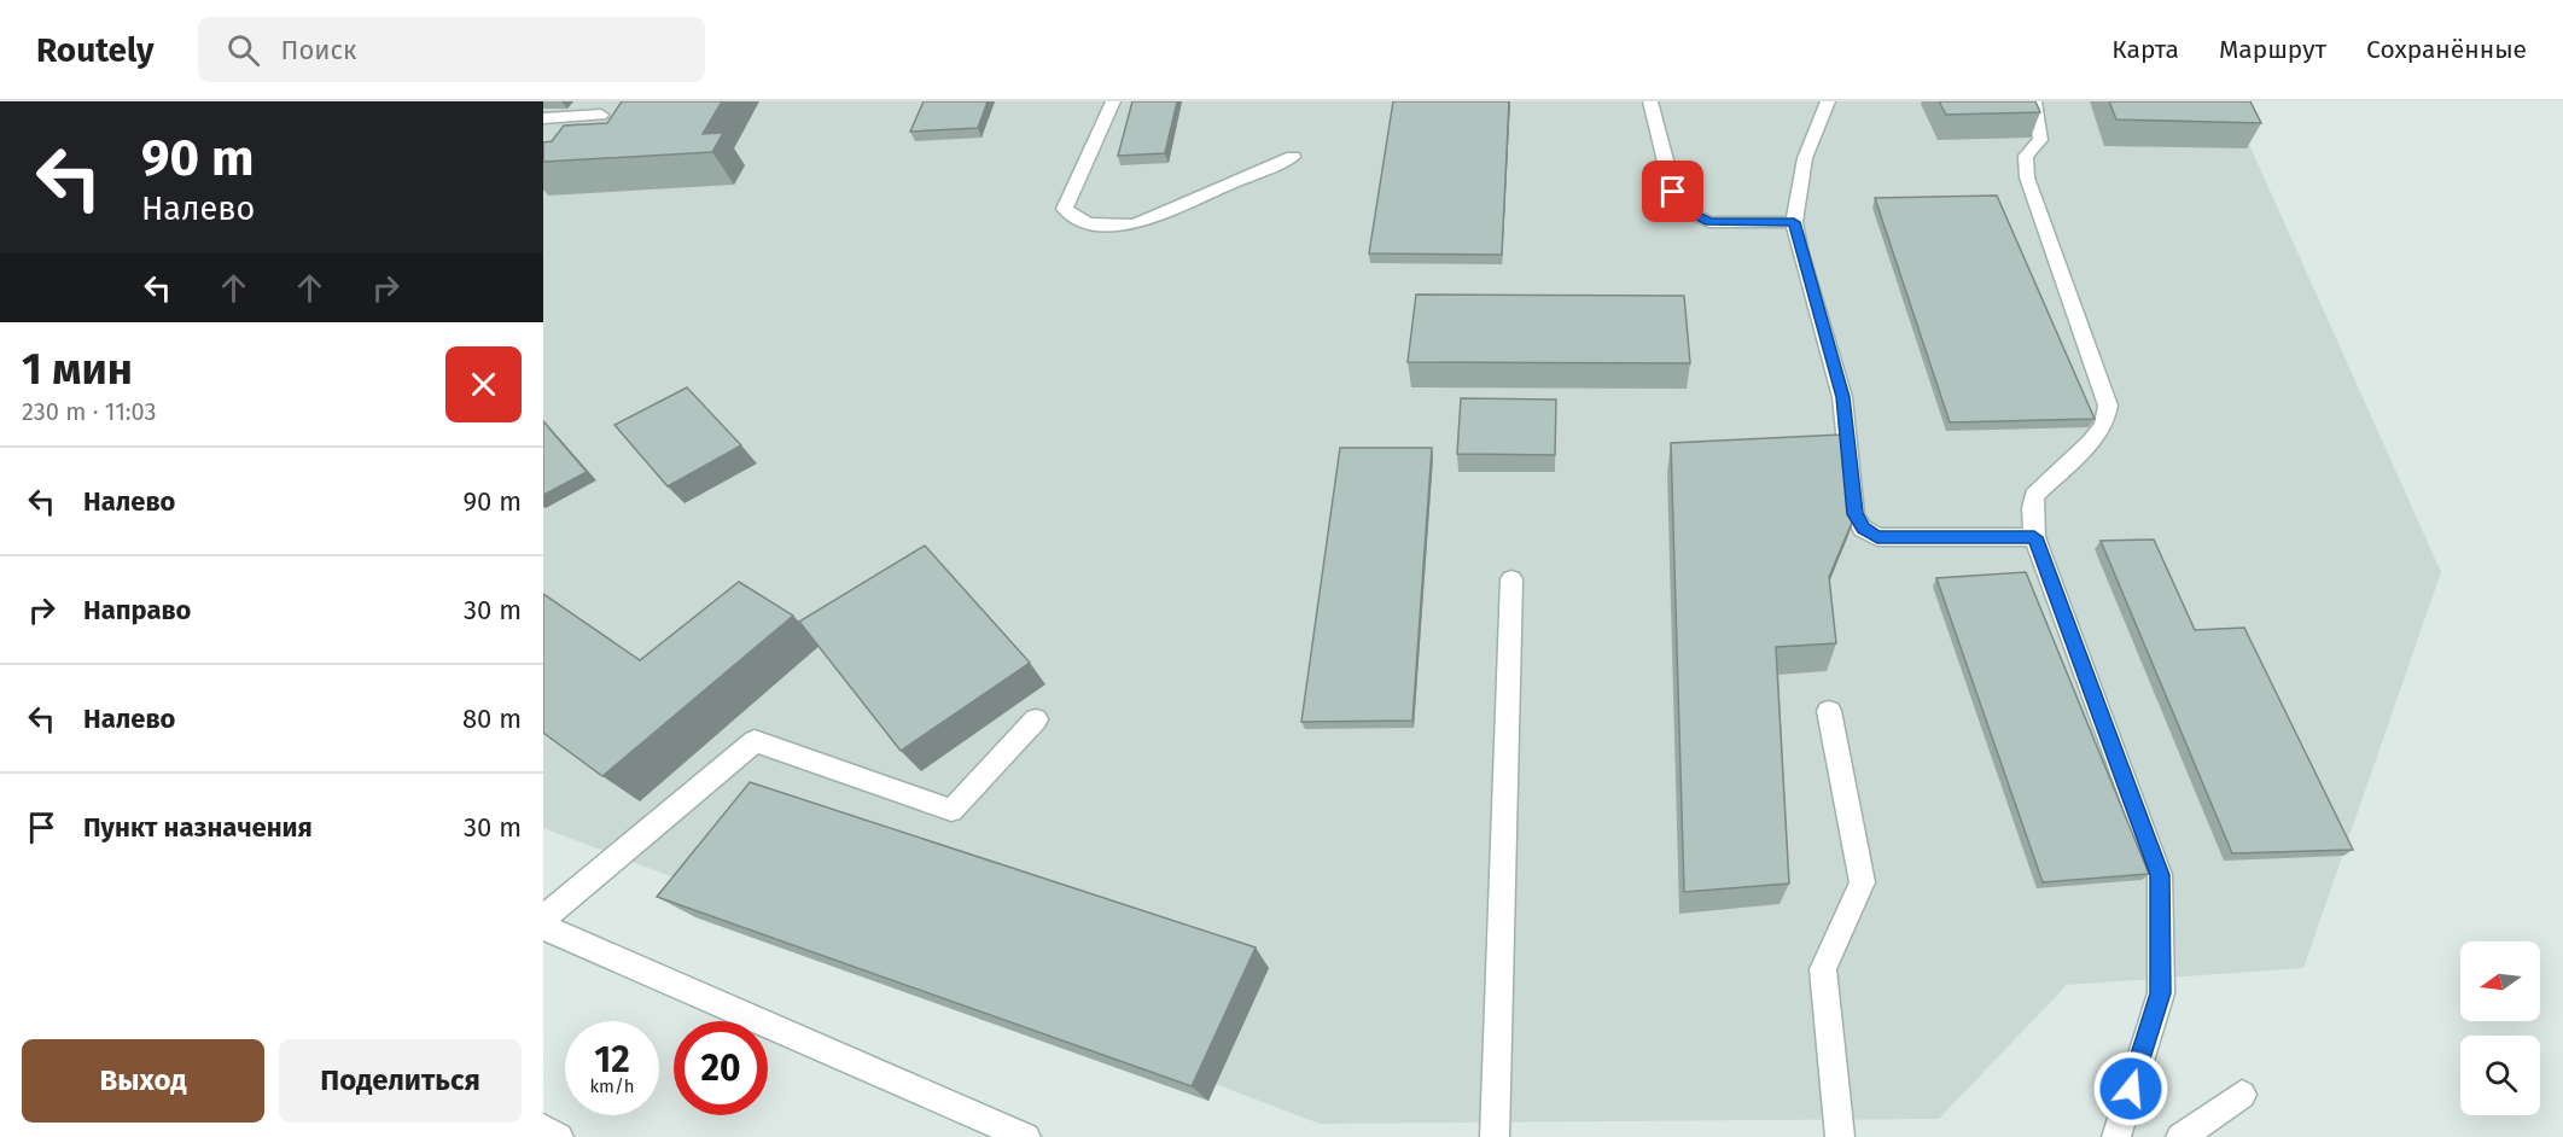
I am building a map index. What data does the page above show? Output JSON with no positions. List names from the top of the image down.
{
  "north": "left",
  "page": {
    "header": "Routely",
    "search": "Поиск",
    "nav": ["Карта", "Маршрут", "Сохранённые"],
    "turn": ["90 m", "Налево"],
    "heading": ["1 мин", "230 m · 11:03"],
    "list": [
      {
        "name": "Налево",
        "value": "90 m"
      },
      {
        "name": "Направо",
        "value": "30 m"
      },
      {
        "name": "Налево",
        "value": "80 m"
      },
      {
        "name": "Пункт назначения",
        "value": "30 m"
      }
    ],
    "speed": "12 km/h",
    "limit": "20",
    "buttons": ["Выход", "Поделиться"]
  }
}
